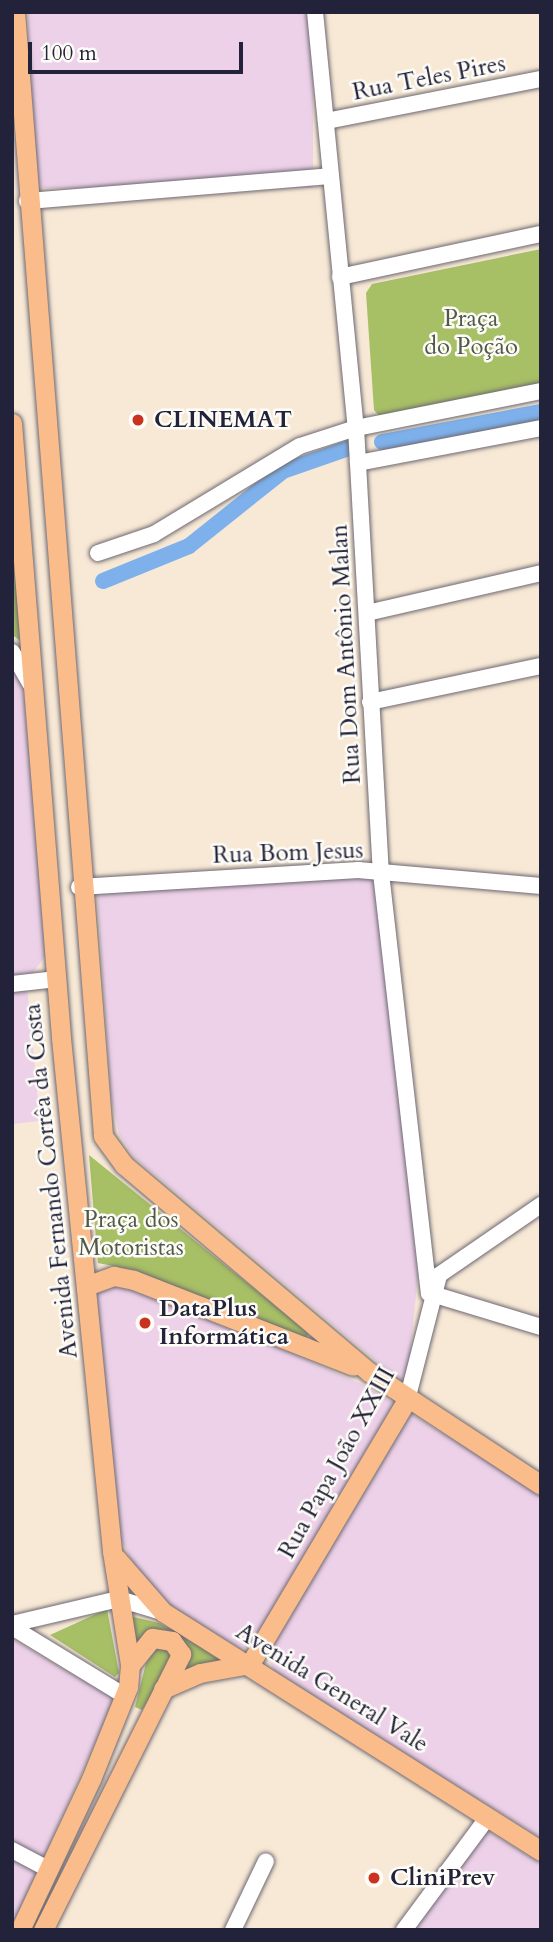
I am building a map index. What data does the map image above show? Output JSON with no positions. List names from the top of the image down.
{
  "streets": {
    "main road": ["Avenida Fernando Corrêa da Costa", "Rua Papa João XXIII", "Avenida General Vale"],
    "street": ["Rua Teles Pires", "Rua Dom Antônio Malan", "Rua Bom Jesus"]
  },
  "crossings": [
    ["Rua Teles Pires", "Rua Dom Antônio Malan"],
    ["Rua Dom Antônio Malan", "Rua Bom Jesus"],
    ["Rua Dom Antônio Malan", "Rua Papa João XXIII"],
    ["Avenida Fernando Corrêa da Costa", "Avenida General Vale"],
    ["Rua Papa João XXIII", "Avenida General Vale"]
  ],
  "parks": ["Praça do Poção", "Praça dos Motoristas"],
  "places": ["CLINEMAT", "DataPlus Informática", "CliniPrev"],
  "scale_bar": "100 m"
}
